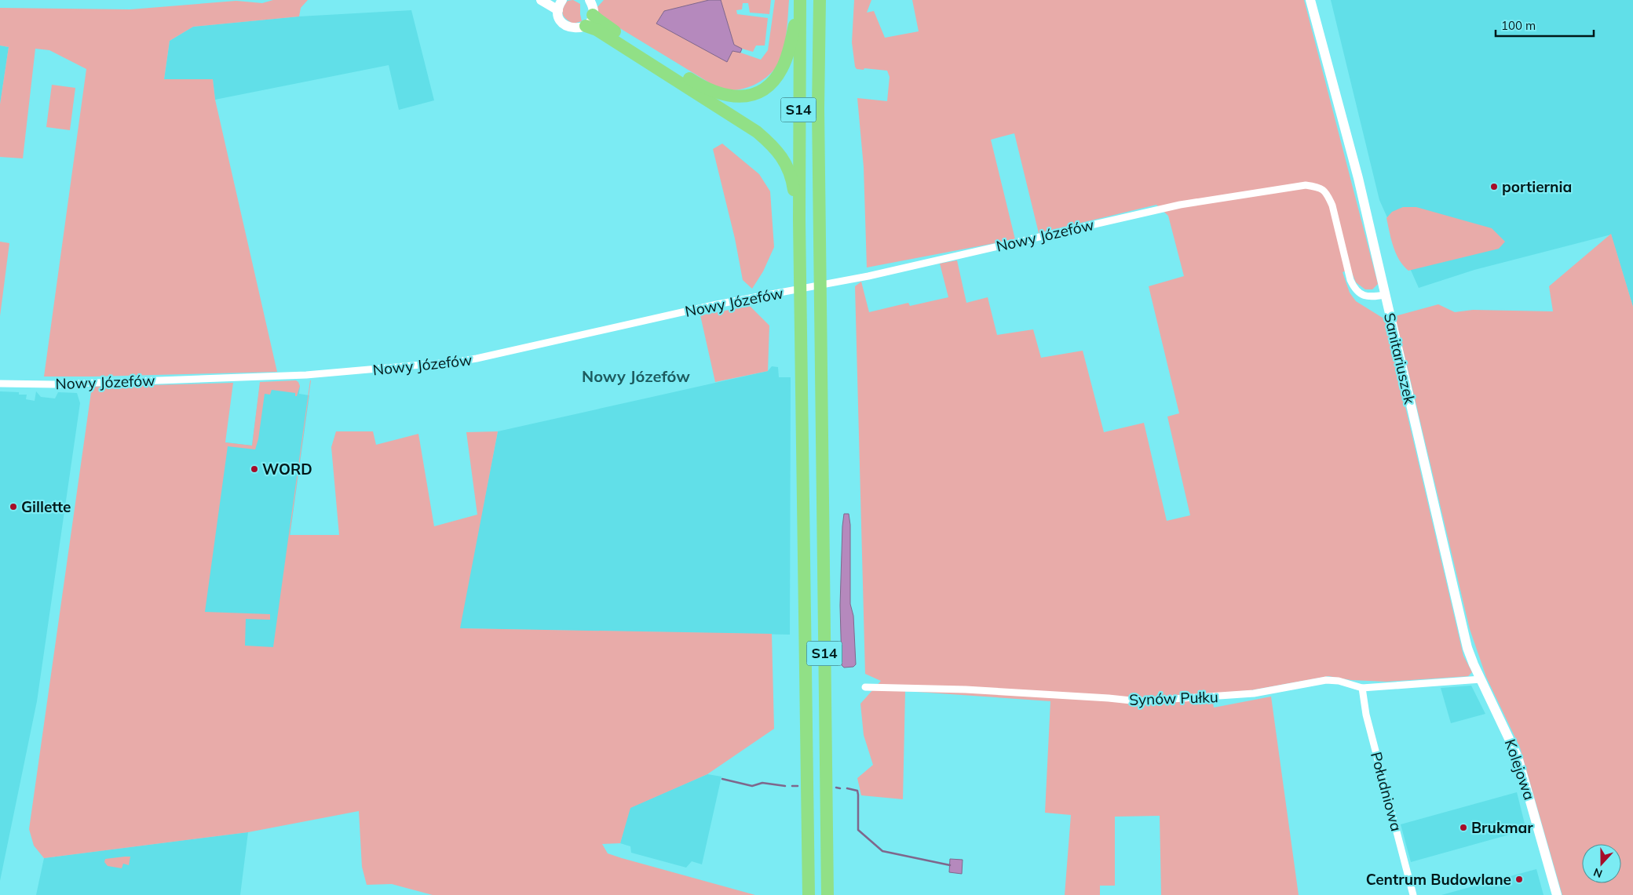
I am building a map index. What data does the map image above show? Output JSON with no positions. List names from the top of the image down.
{
  "streets": {
    "highway": ["S14"],
    "street": [
      "Nowy Józefów",
      "Sanitariuszek",
      "Synów Pułku",
      "Kolejowa",
      "Południowa"
    ]
  },
  "crossings": [
    ["Nowy Józefów", "Sanitariuszek"],
    ["Sanitariuszek", "Synów Pułku"],
    ["Sanitariuszek", "Kolejowa"],
    ["Synów Pułku", "Południowa"]
  ],
  "districts": ["Nowy Józefów"],
  "places": [
    "portiernia",
    "WORD",
    "Gillette",
    "Brukmar",
    "Centrum Budowlane"
  ],
  "scale_bar": "100 m",
  "north": "bottom"
}
